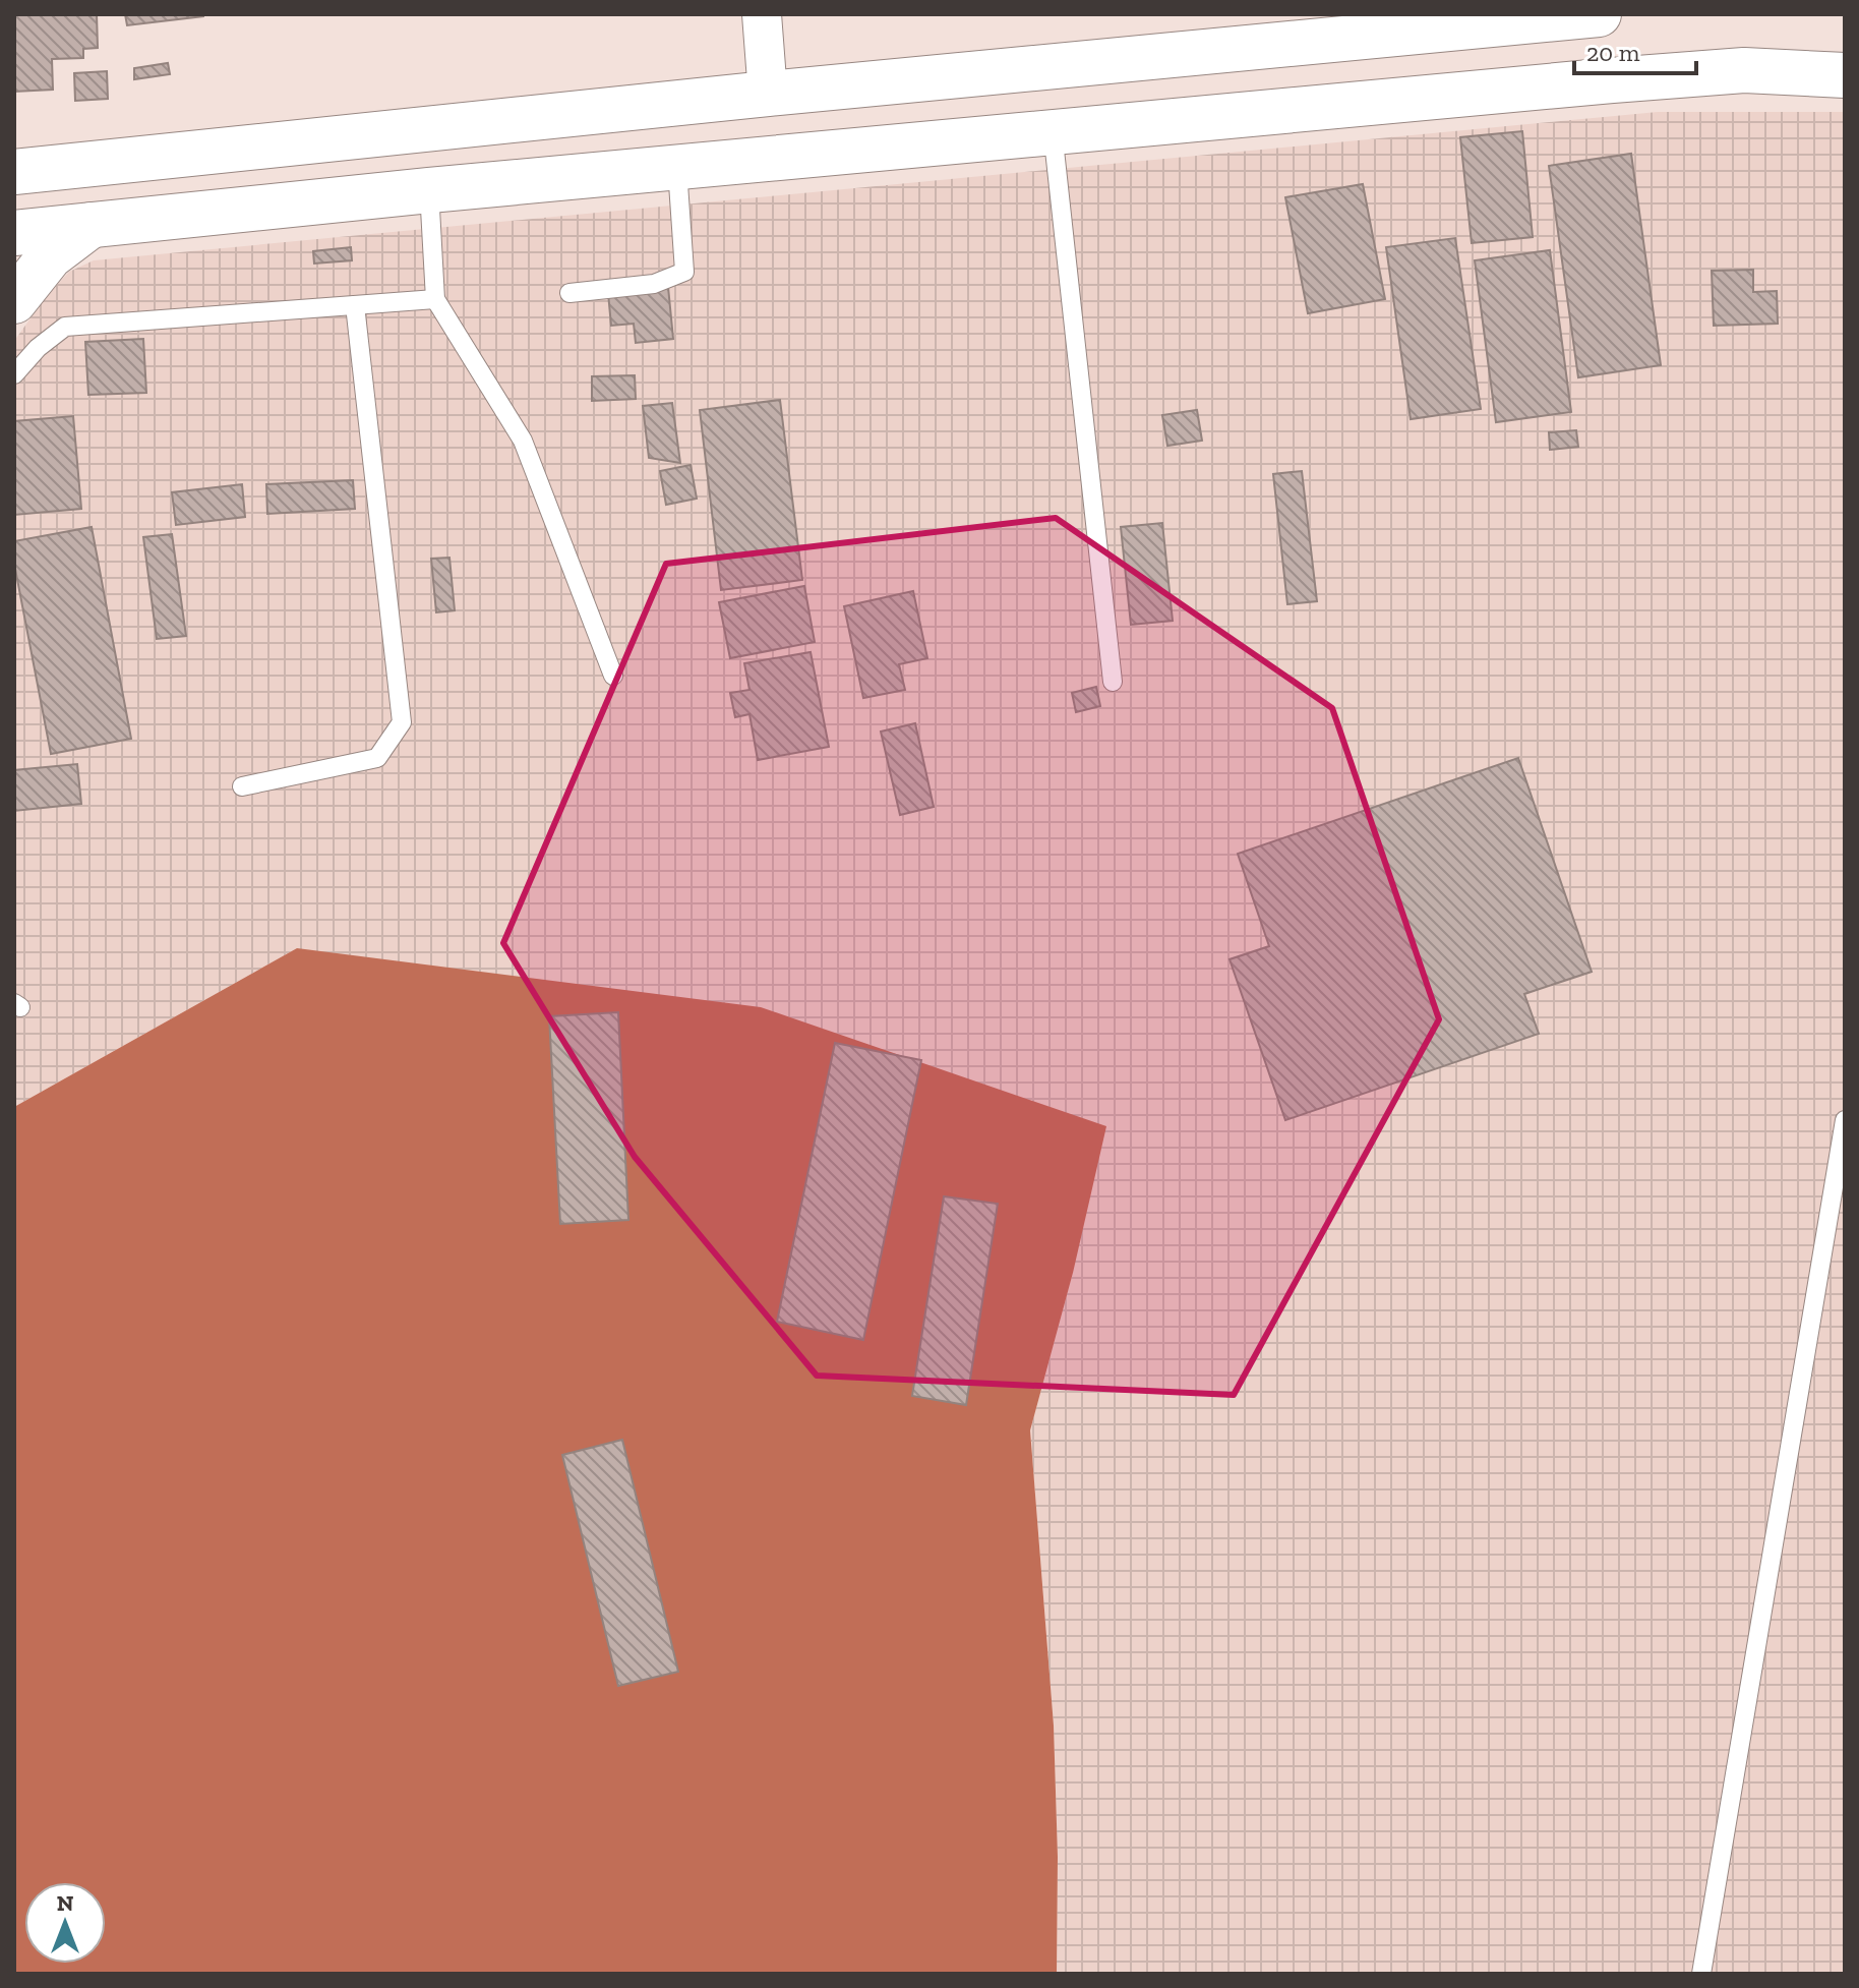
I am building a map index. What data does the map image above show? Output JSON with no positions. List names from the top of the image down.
{
  "scale_bar": "20 m",
  "north": "top"
}
